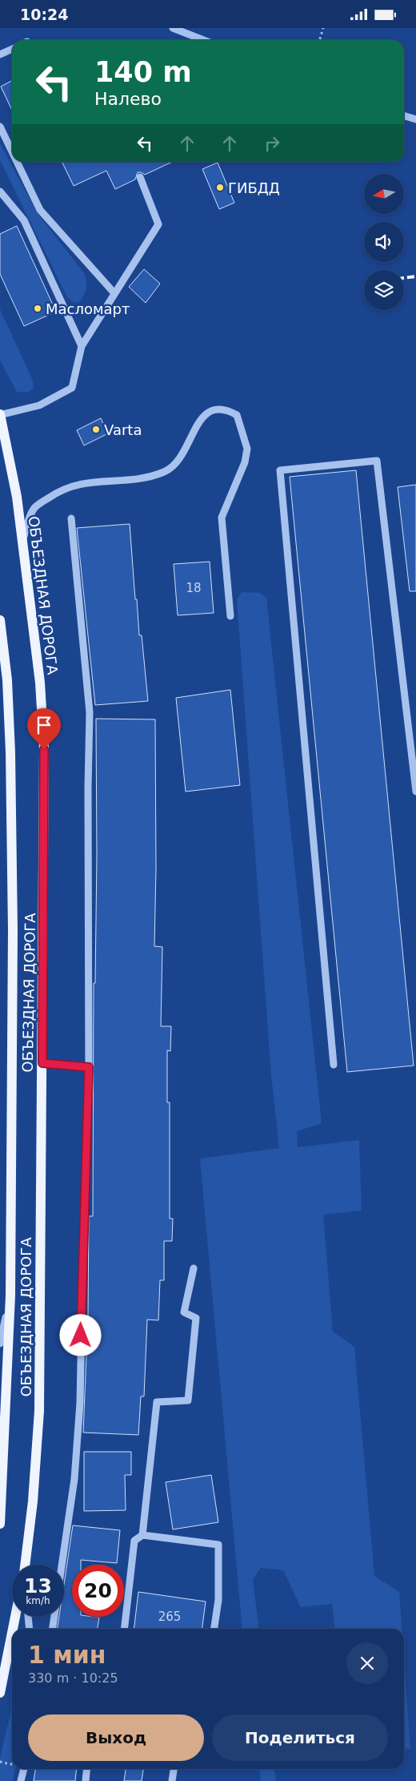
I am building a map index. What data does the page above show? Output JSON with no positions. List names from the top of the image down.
{
  "streets": {
    "main road": ["ОБЪЕЗДНАЯ ДОРОГА"]
  },
  "places": ["ГИБДД", "Масломарт", "Varta"],
  "house_numbers": ["18", "265"],
  "north": "left",
  "page": {
    "status": "10:24",
    "turn": ["140 m", "Налево"],
    "speed": "13 km/h",
    "limit": "20",
    "heading": ["1 мин", "330 m · 10:25"],
    "buttons": ["Выход", "Поделиться"]
  }
}
